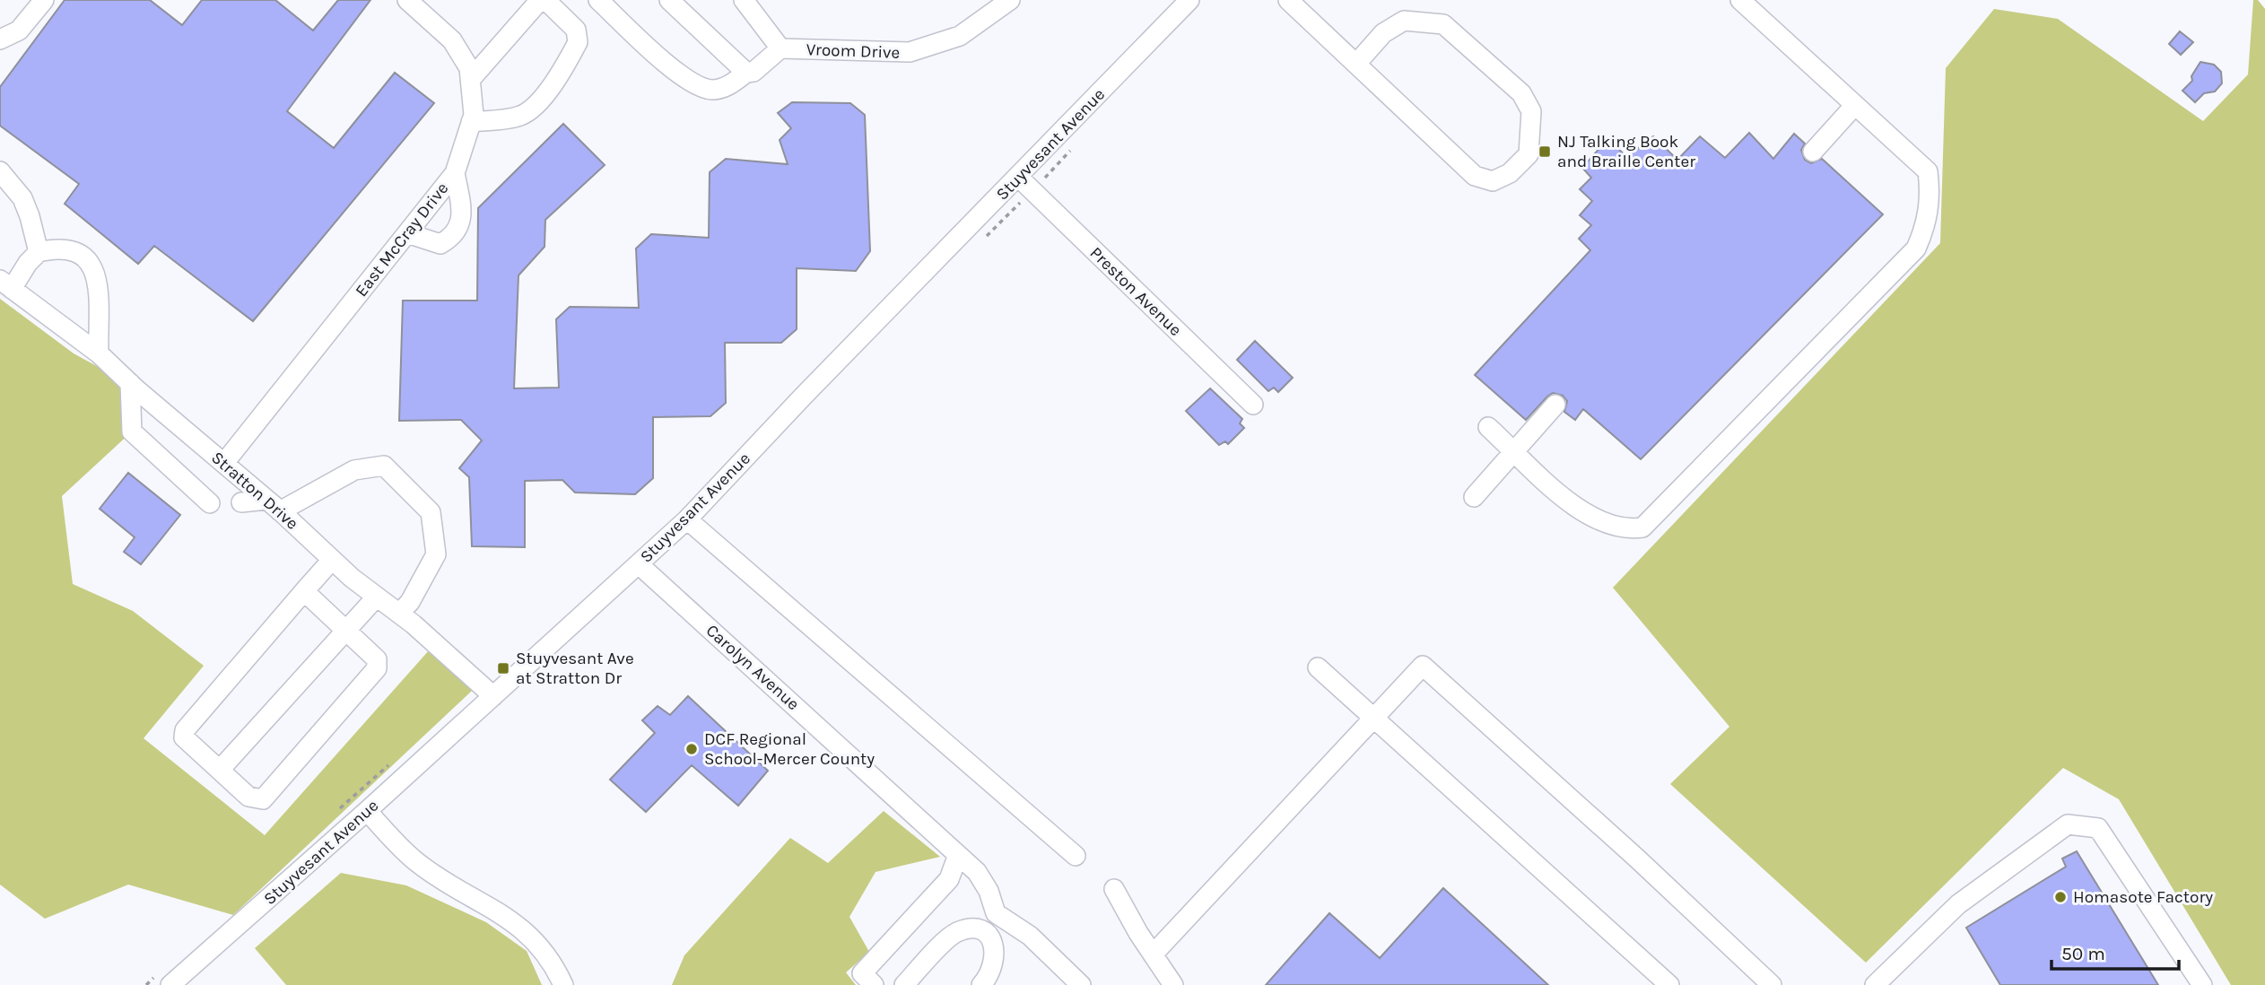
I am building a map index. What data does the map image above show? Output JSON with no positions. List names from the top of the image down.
{
  "streets": {
    "street": [
      "Vroom Drive",
      "Stuyvesant Avenue",
      "East McCray Drive",
      "Preston Avenue",
      "Stratton Drive",
      "Carolyn Avenue"
    ]
  },
  "crossings": [
    ["Stuyvesant Avenue", "Preston Avenue"],
    ["Stuyvesant Avenue", "Stratton Drive"],
    ["Stuyvesant Avenue", "Carolyn Avenue"],
    ["East McCray Drive", "Stratton Drive"]
  ],
  "places": {
    "transit": ["NJ Talking Book and Braille Center", "Stuyvesant Ave at Stratton Dr"],
    "other": ["DCF Regional School-Mercer County", "Homasote Factory"]
  },
  "scale_bar": "50 m"
}
